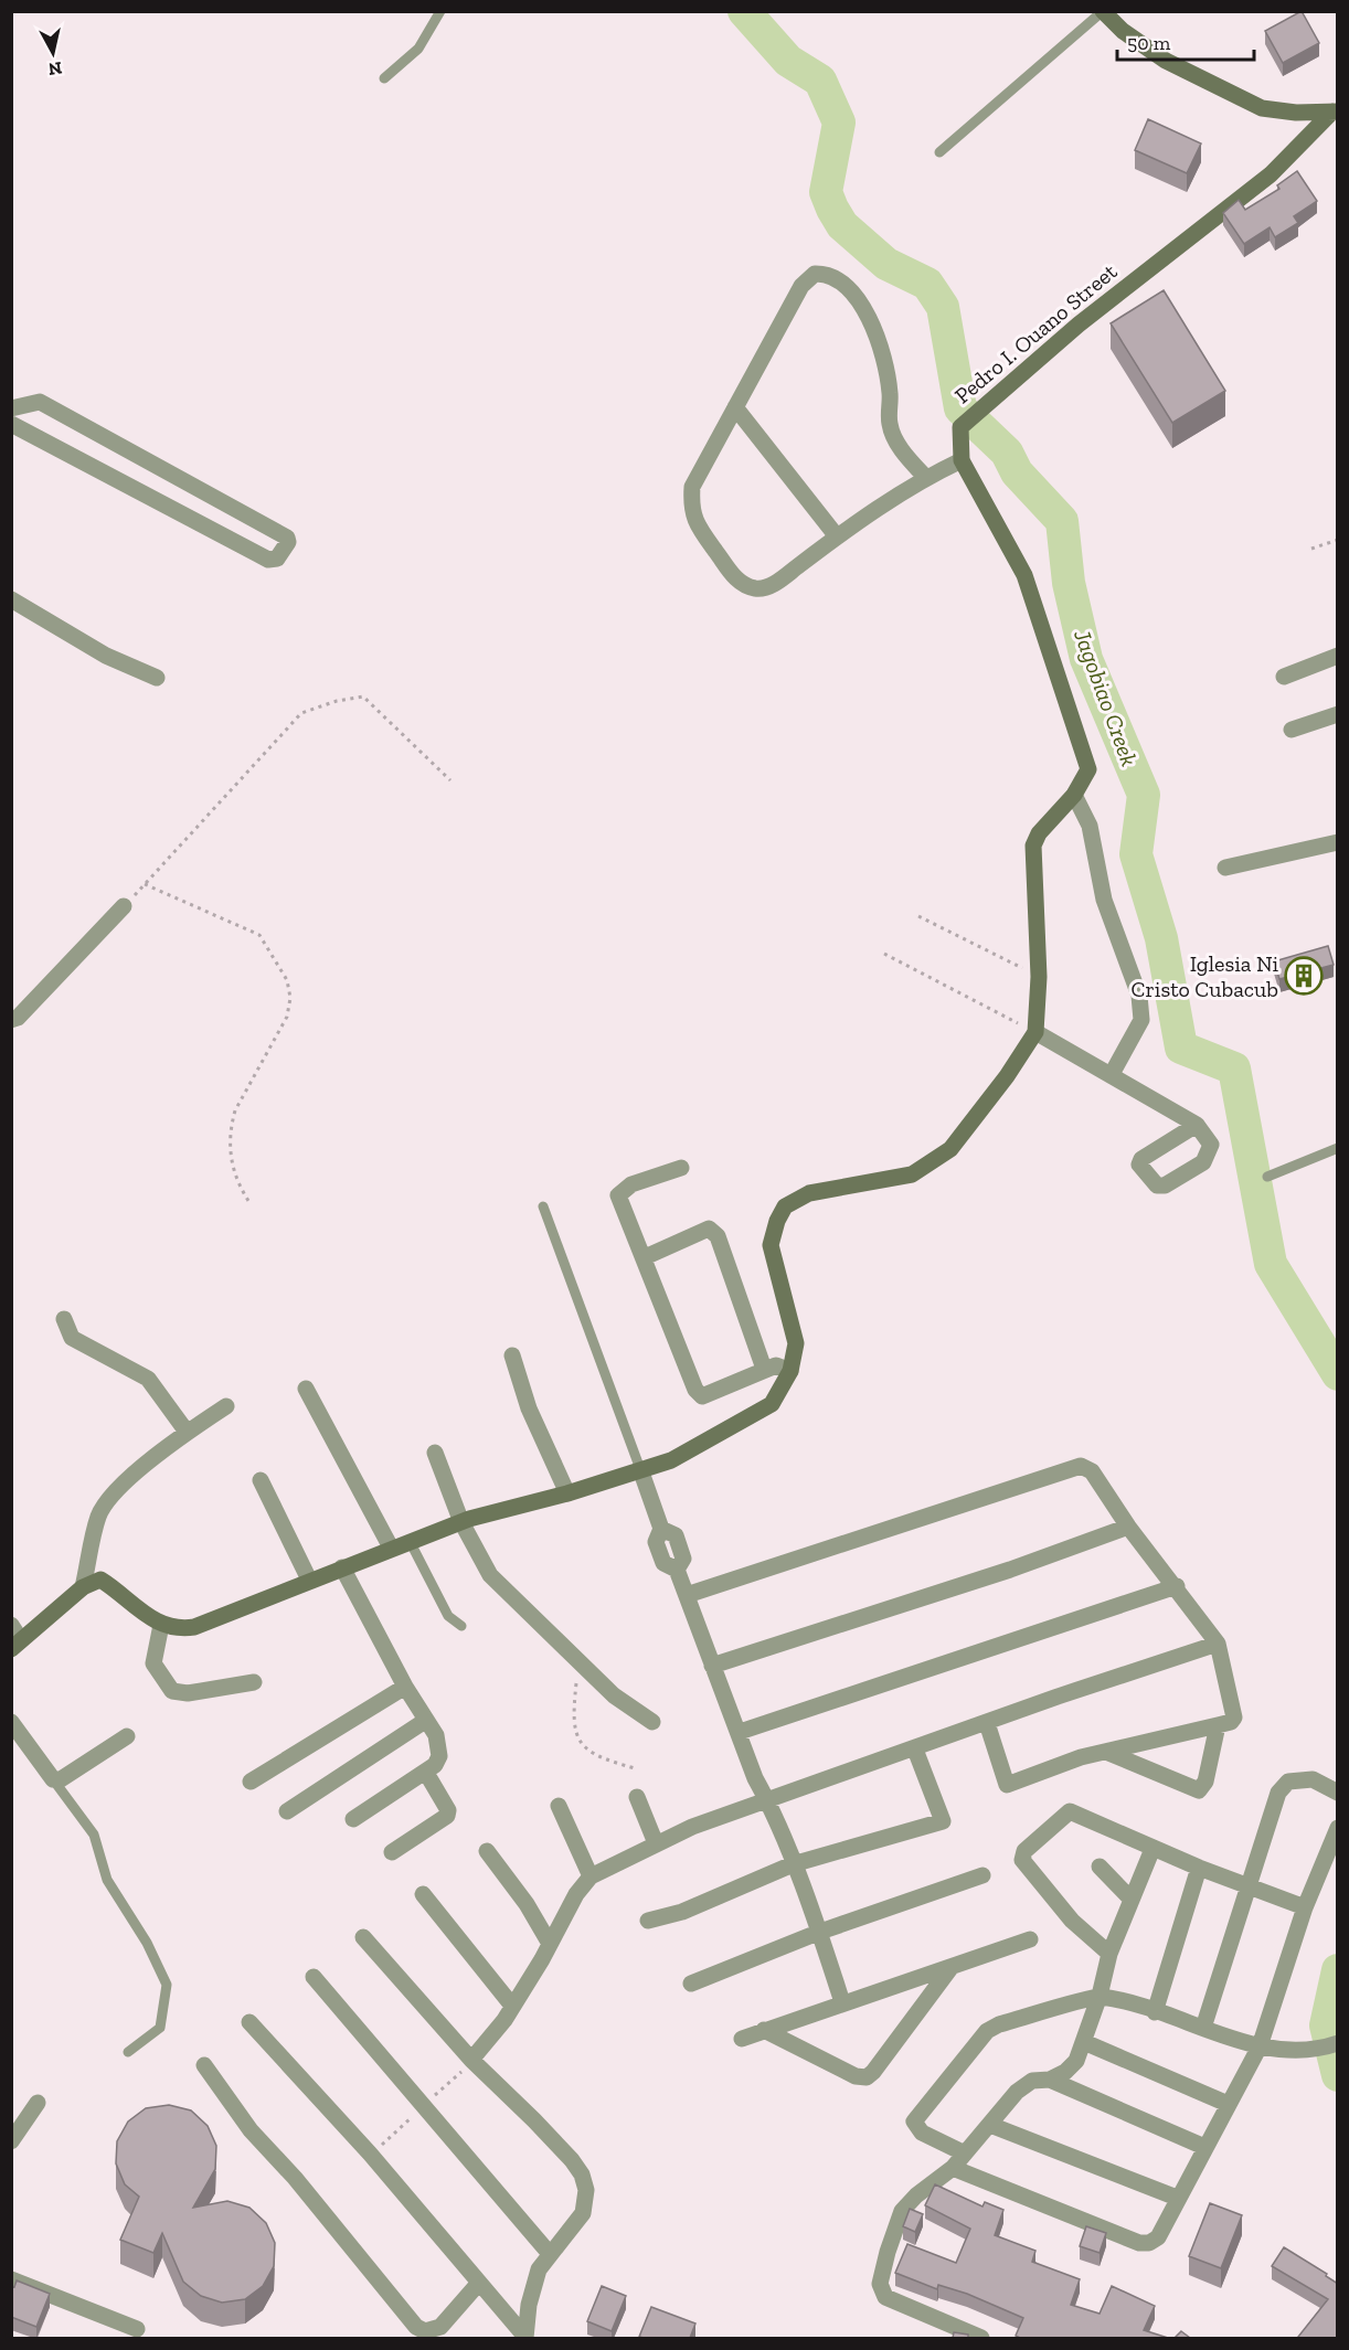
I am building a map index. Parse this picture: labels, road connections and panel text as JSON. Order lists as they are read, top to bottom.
{
  "streets": {
    "street": ["Pedro I. Ouano Street"]
  },
  "water": ["Jagobiao Creek"],
  "places": {
    "building": ["Iglesia Ni Cristo Cubacub"]
  },
  "scale_bar": "50 m",
  "north": "bottom"
}
